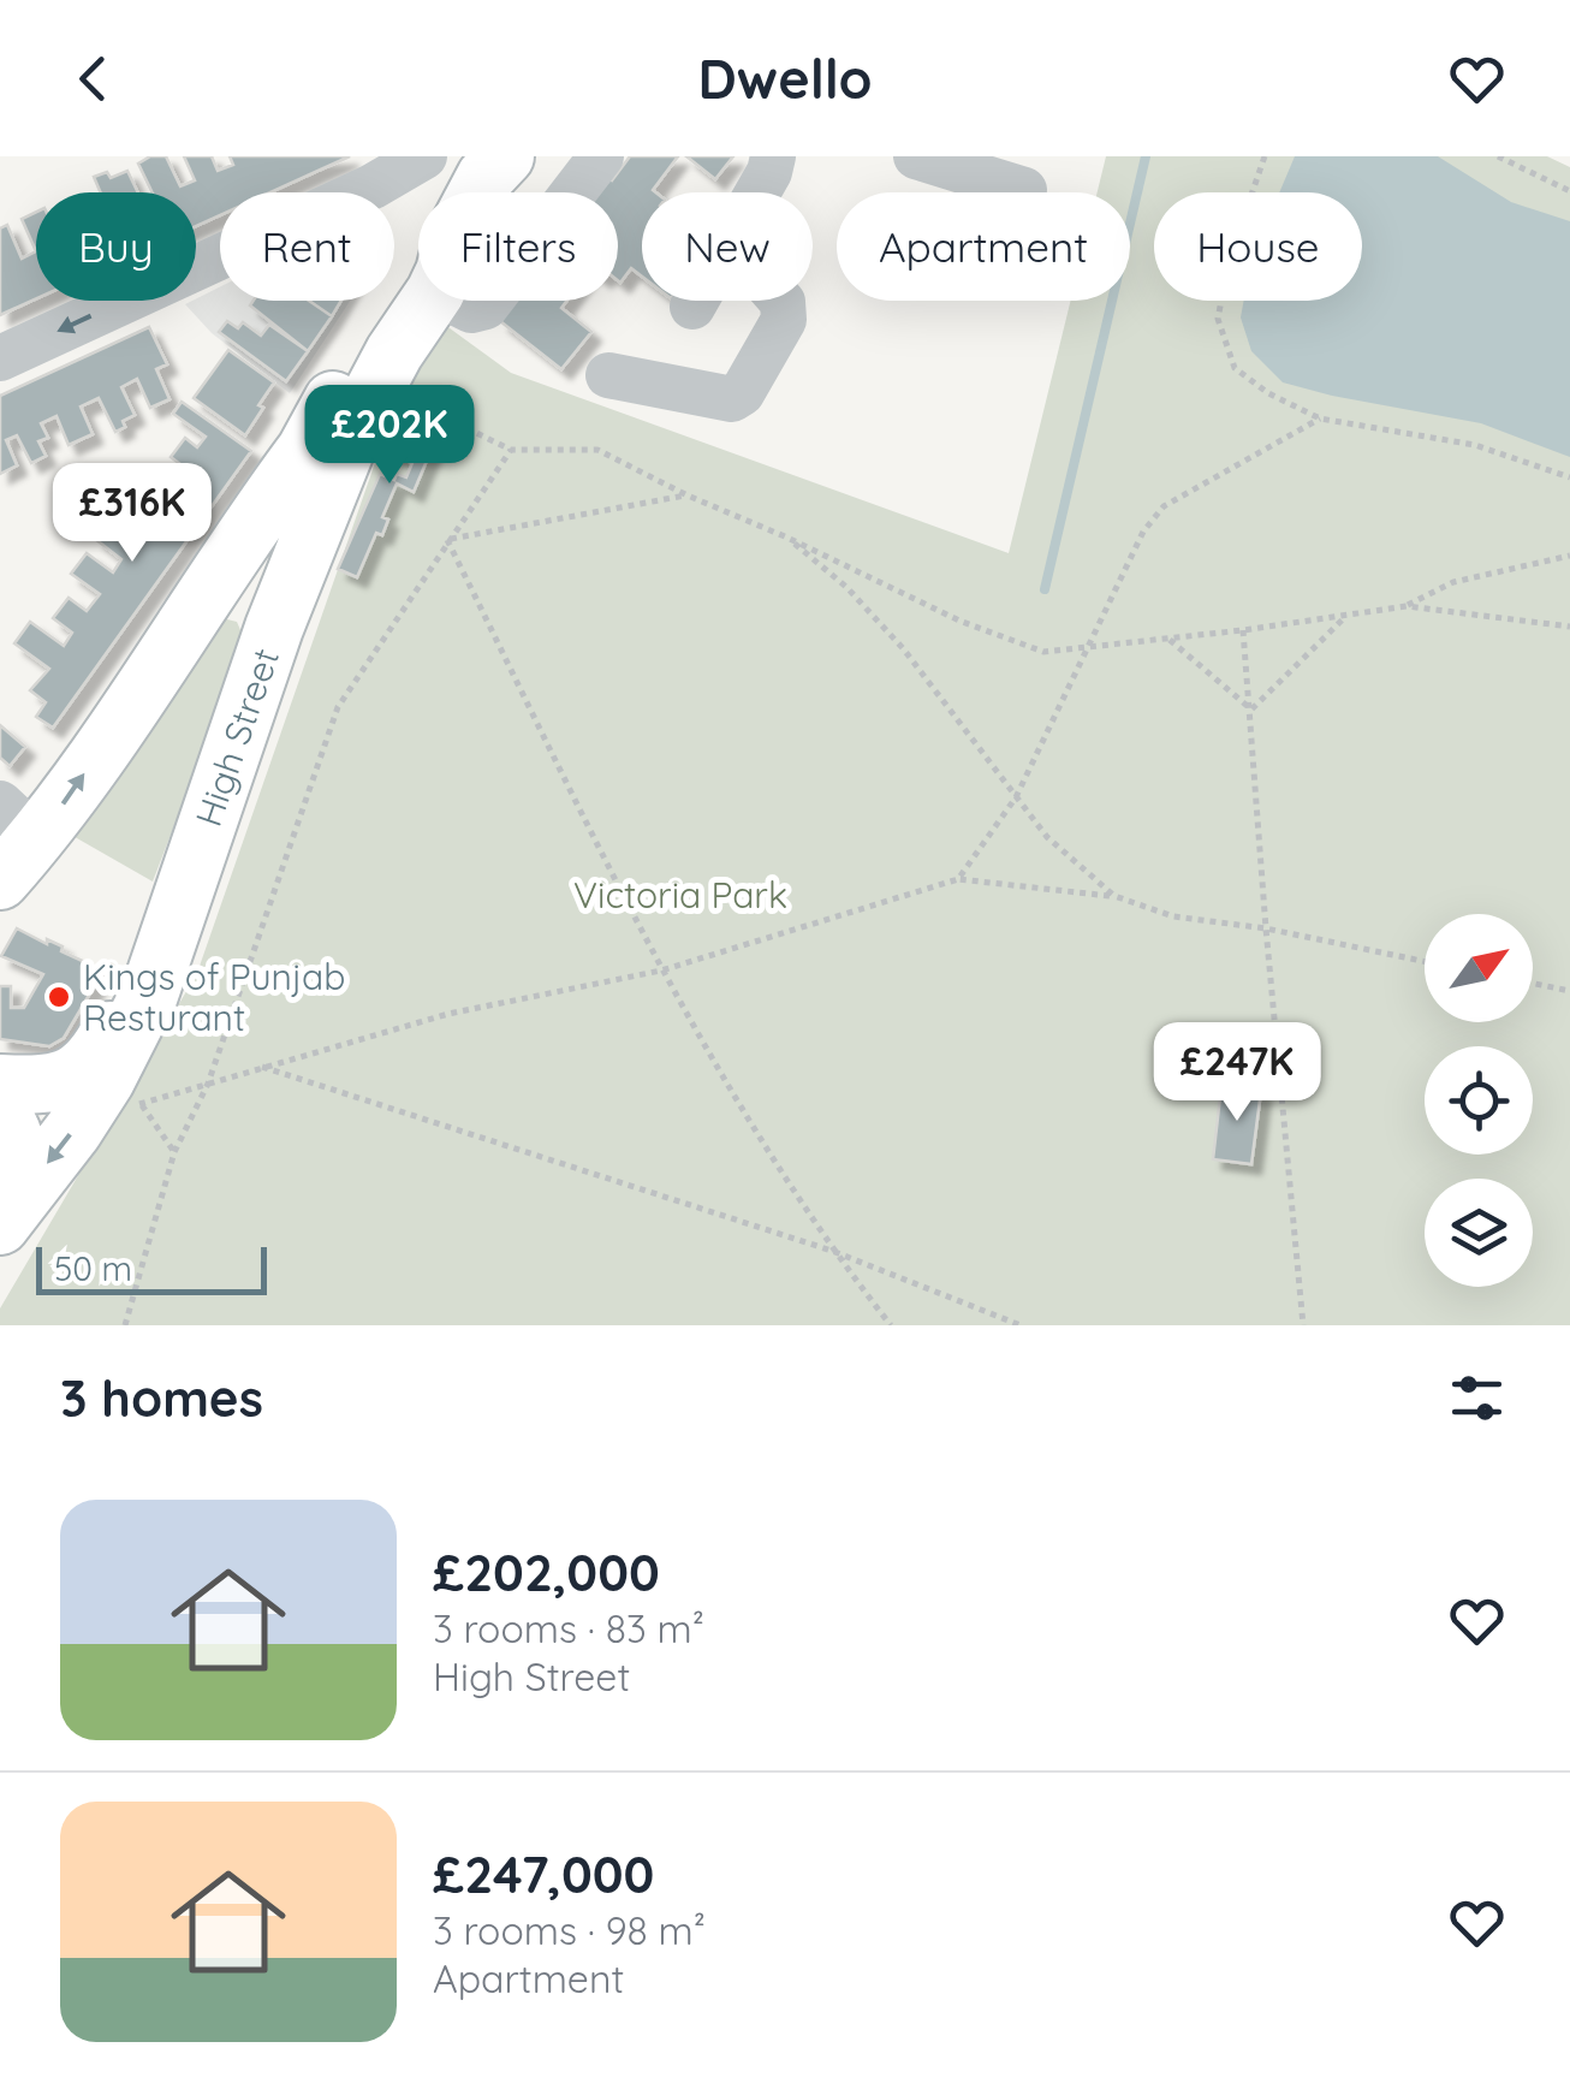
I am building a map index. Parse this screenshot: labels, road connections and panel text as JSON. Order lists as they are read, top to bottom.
{
  "streets": {
    "main road": ["High Street"]
  },
  "parks": ["Victoria Park"],
  "places": ["Kings of Punjab Resturant"],
  "scale_bar": "50 m",
  "north": "top right",
  "page": {
    "header": "Dwello",
    "chip": [
      "Buy",
      "Rent",
      "Filters",
      "New",
      "Apartment",
      "House"
    ],
    "price": ["£202K", "£316K", "£247K"],
    "scale": "50 m",
    "heading": "3 homes",
    "list": [
      {
        "name": "£202,000",
        "note": "3 rooms · 83 m² · High Street"
      },
      {
        "name": "£247,000",
        "note": "3 rooms · 98 m² · Apartment"
      }
    ]
  }
}
